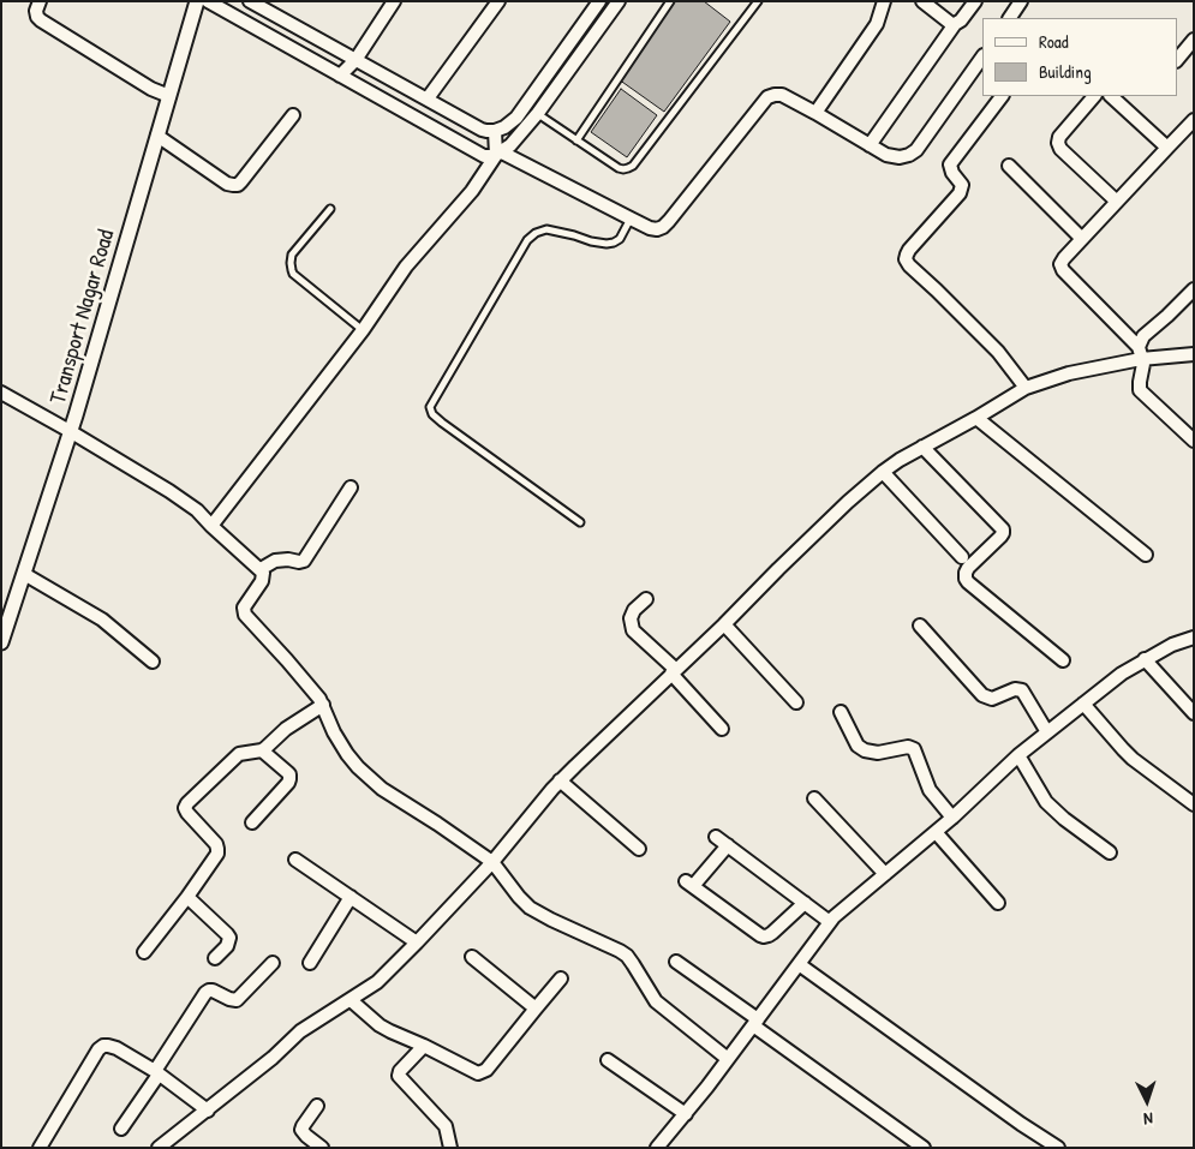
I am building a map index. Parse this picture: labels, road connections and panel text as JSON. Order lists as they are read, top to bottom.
{
  "streets": {
    "street": ["Transport Nagar Road"]
  },
  "legend": ["Road", "Building"],
  "north": "bottom"
}
